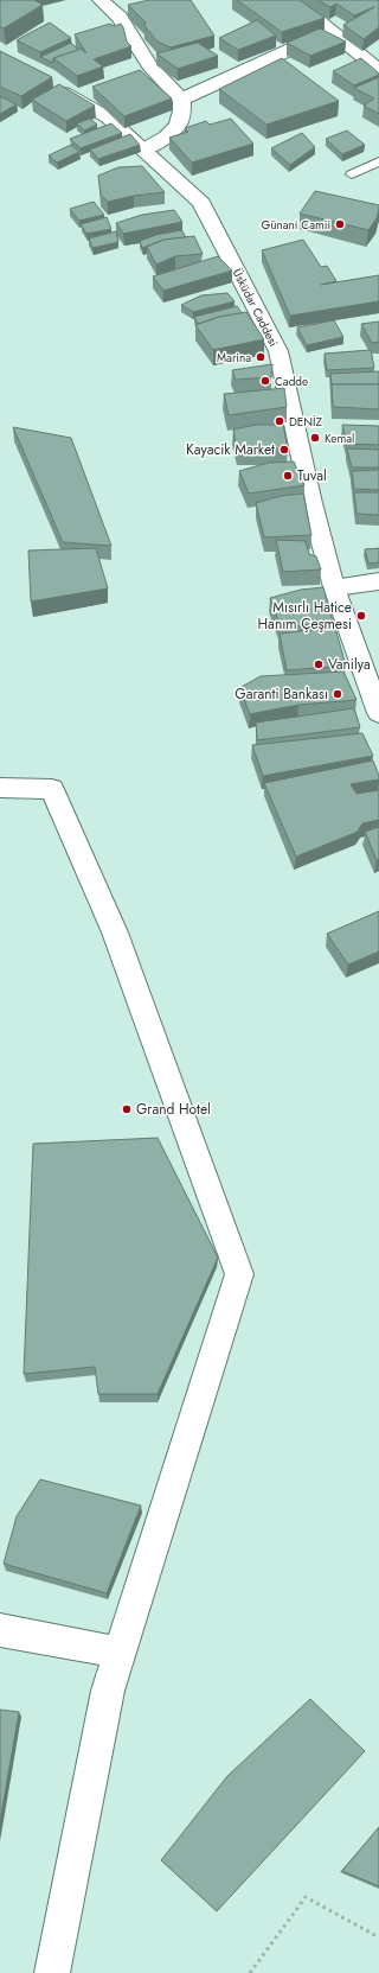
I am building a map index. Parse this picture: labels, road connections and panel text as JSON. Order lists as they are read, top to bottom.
{
  "streets": {
    "street": ["Üsküdar Caddesi"]
  },
  "places": [
    "Günani Camii",
    "Marina",
    "Cadde",
    "DENİZ",
    "Kemal",
    "Kayacik Market",
    "Tuval",
    "Mısırlı Hatice Hanım Çeşmesi",
    "Vanilya",
    "Garanti Bankası",
    "Grand Hotel"
  ]
}
